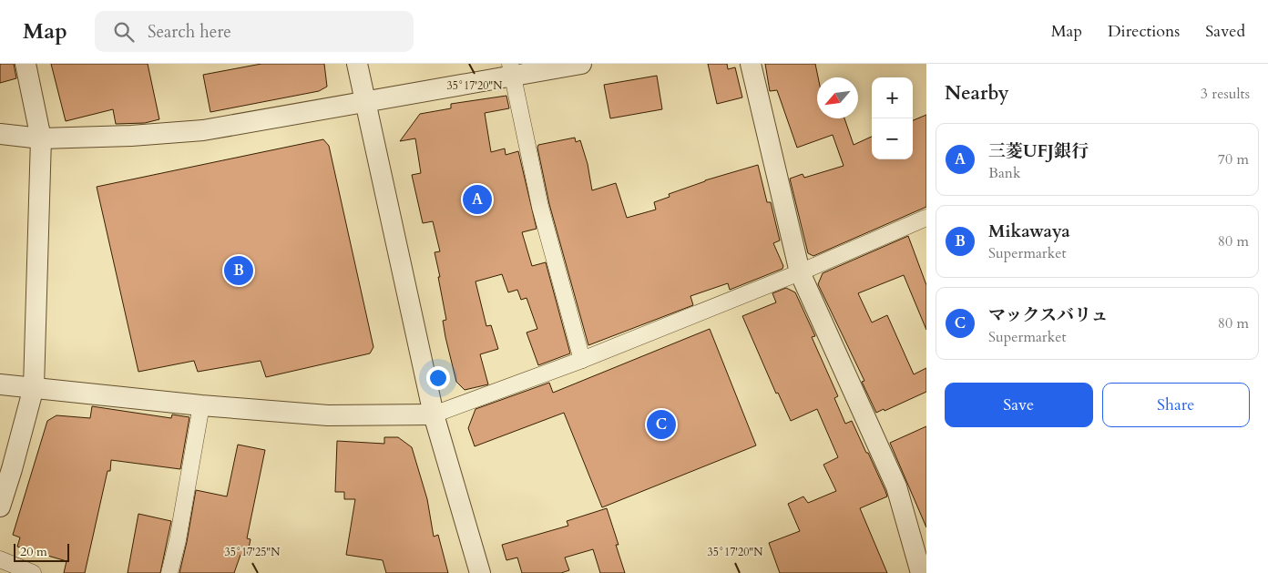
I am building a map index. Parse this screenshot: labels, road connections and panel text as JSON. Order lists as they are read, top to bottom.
{
  "scale_bar": "20 m",
  "north": "bottom left",
  "page": {
    "header": "Map",
    "search": "Search here",
    "nav": ["Map", "Directions", "Saved"],
    "heading": ["Nearby", "3 results"],
    "map_buttons": ["+", "−"],
    "list": [
      {
        "mark": "A",
        "name": "三菱UFJ銀行",
        "note": "Bank",
        "value": "70 m"
      },
      {
        "mark": "B",
        "name": "Mikawaya",
        "note": "Supermarket",
        "value": "80 m"
      },
      {
        "mark": "C",
        "name": "マックスバリュ",
        "note": "Supermarket",
        "value": "80 m"
      }
    ],
    "pins": ["A", "B", "C"],
    "buttons": ["Save", "Share"],
    "scale": "20 m"
  },
  "coordinates": ["35°17'20\"N", "35°17'25\"N"]
}
